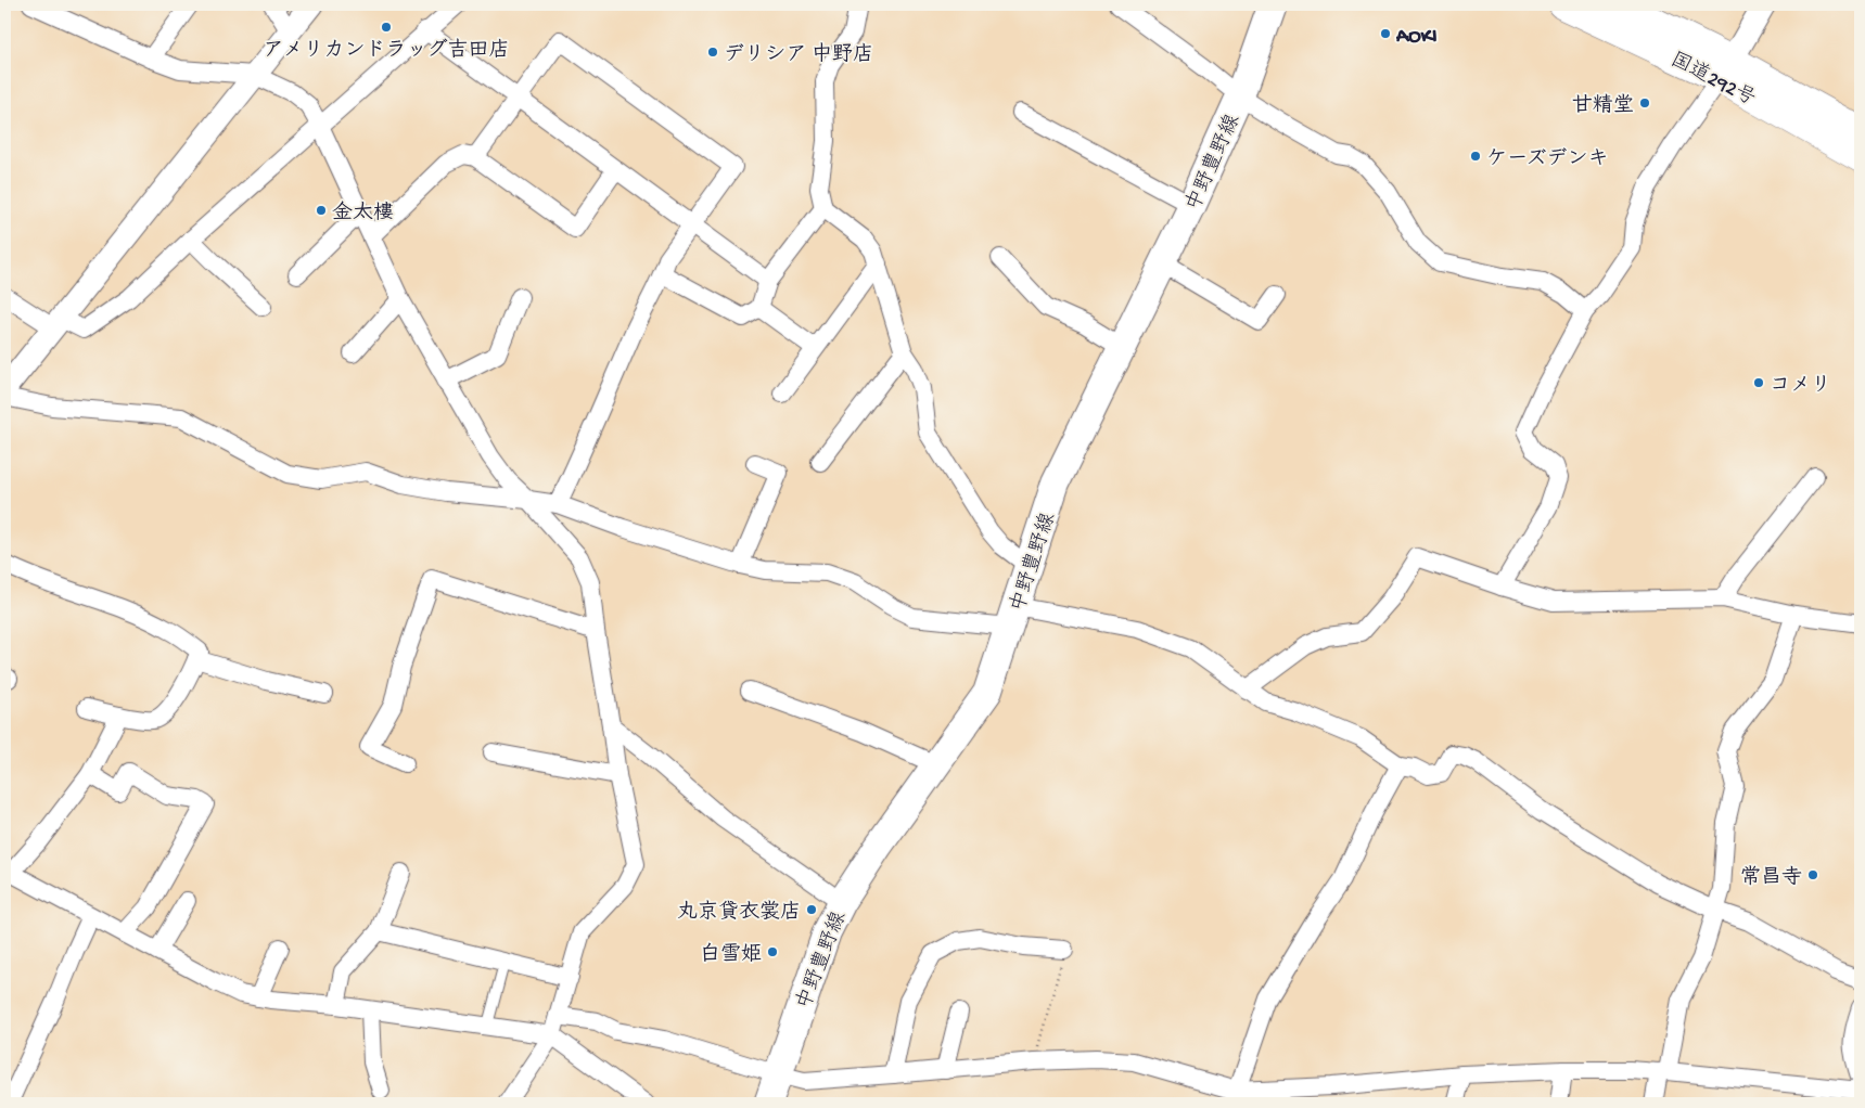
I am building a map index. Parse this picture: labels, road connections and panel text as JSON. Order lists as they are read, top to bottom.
{
  "streets": {
    "highway": ["国道292号"],
    "main road": ["中野豊野線"]
  },
  "places": [
    "アメリカンドラッグ吉田店",
    "AOKI",
    "デリシア 中野店",
    "甘精堂",
    "ケーズデンキ",
    "金太樓",
    "コメリ",
    "常昌寺",
    "丸京貸衣裳店",
    "白雪姫"
  ]
}
